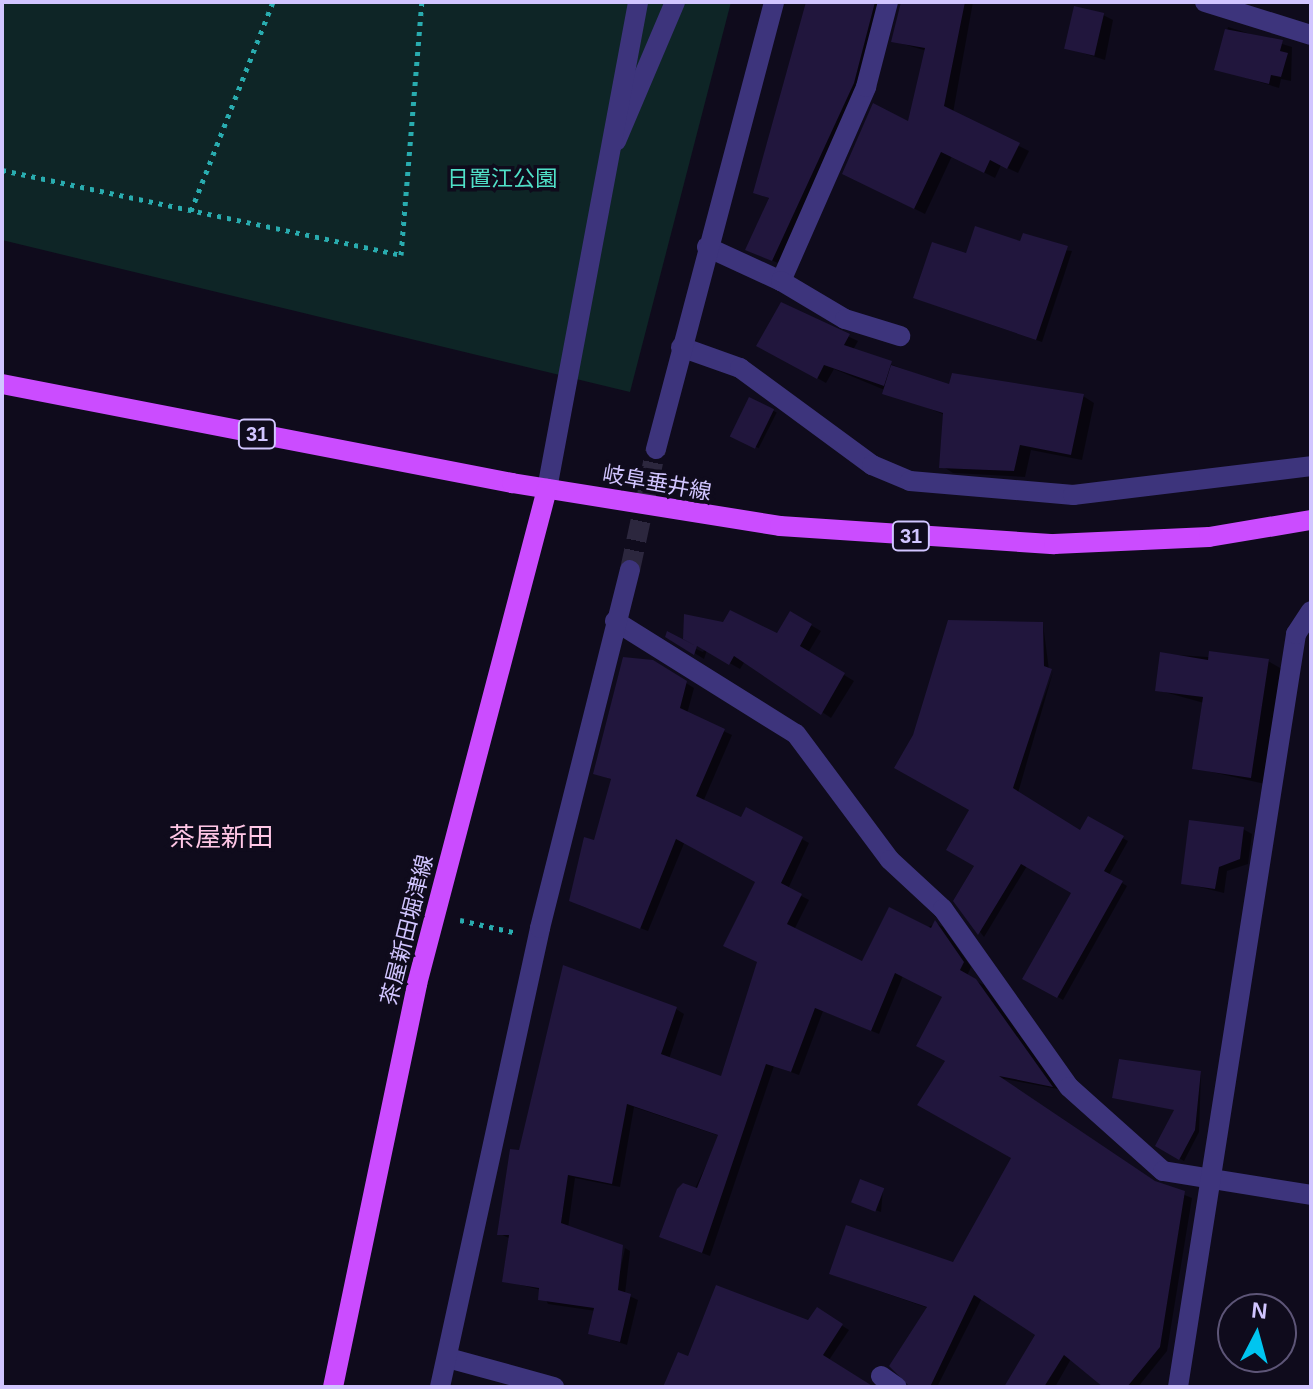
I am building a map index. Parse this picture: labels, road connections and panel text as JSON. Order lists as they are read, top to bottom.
{
  "streets": {
    "main road": ["31", "岐阜垂井線", "茶屋新田堀津線"]
  },
  "crossings": [
    ["岐阜垂井線", "茶屋新田堀津線"]
  ],
  "districts": ["茶屋新田"],
  "parks": ["日置江公園"],
  "north": "top"
}
